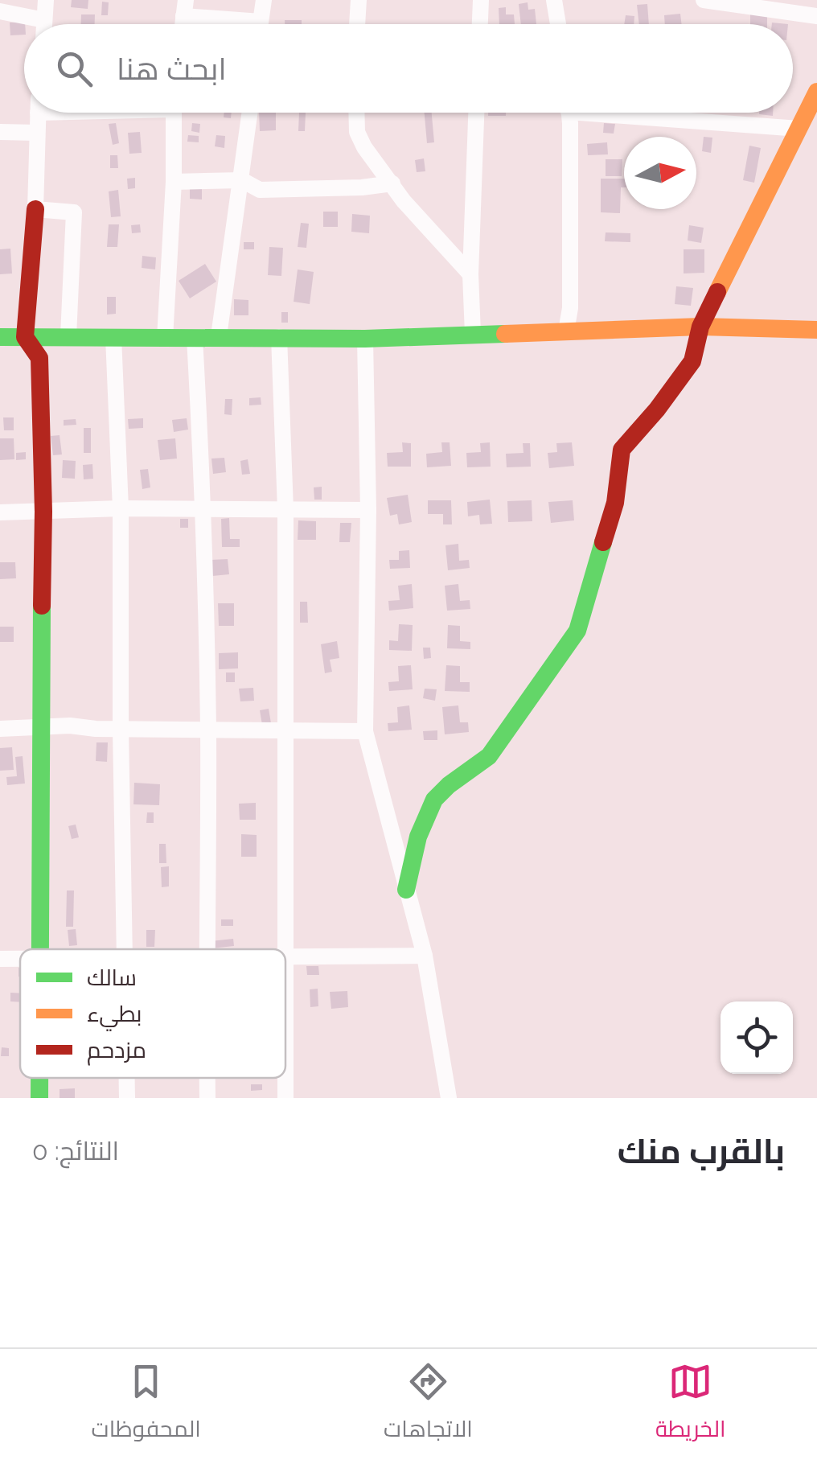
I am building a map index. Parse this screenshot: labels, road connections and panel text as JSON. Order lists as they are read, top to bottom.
{
  "legend": ["سالك", "بطيء", "مزدحم"],
  "north": "right",
  "page": {
    "search": "ابحث هنا",
    "heading": ["بالقرب منك", "النتائج: 0"],
    "nav": ["الخريطة", "الاتجاهات", "المحفوظات"]
  }
}
